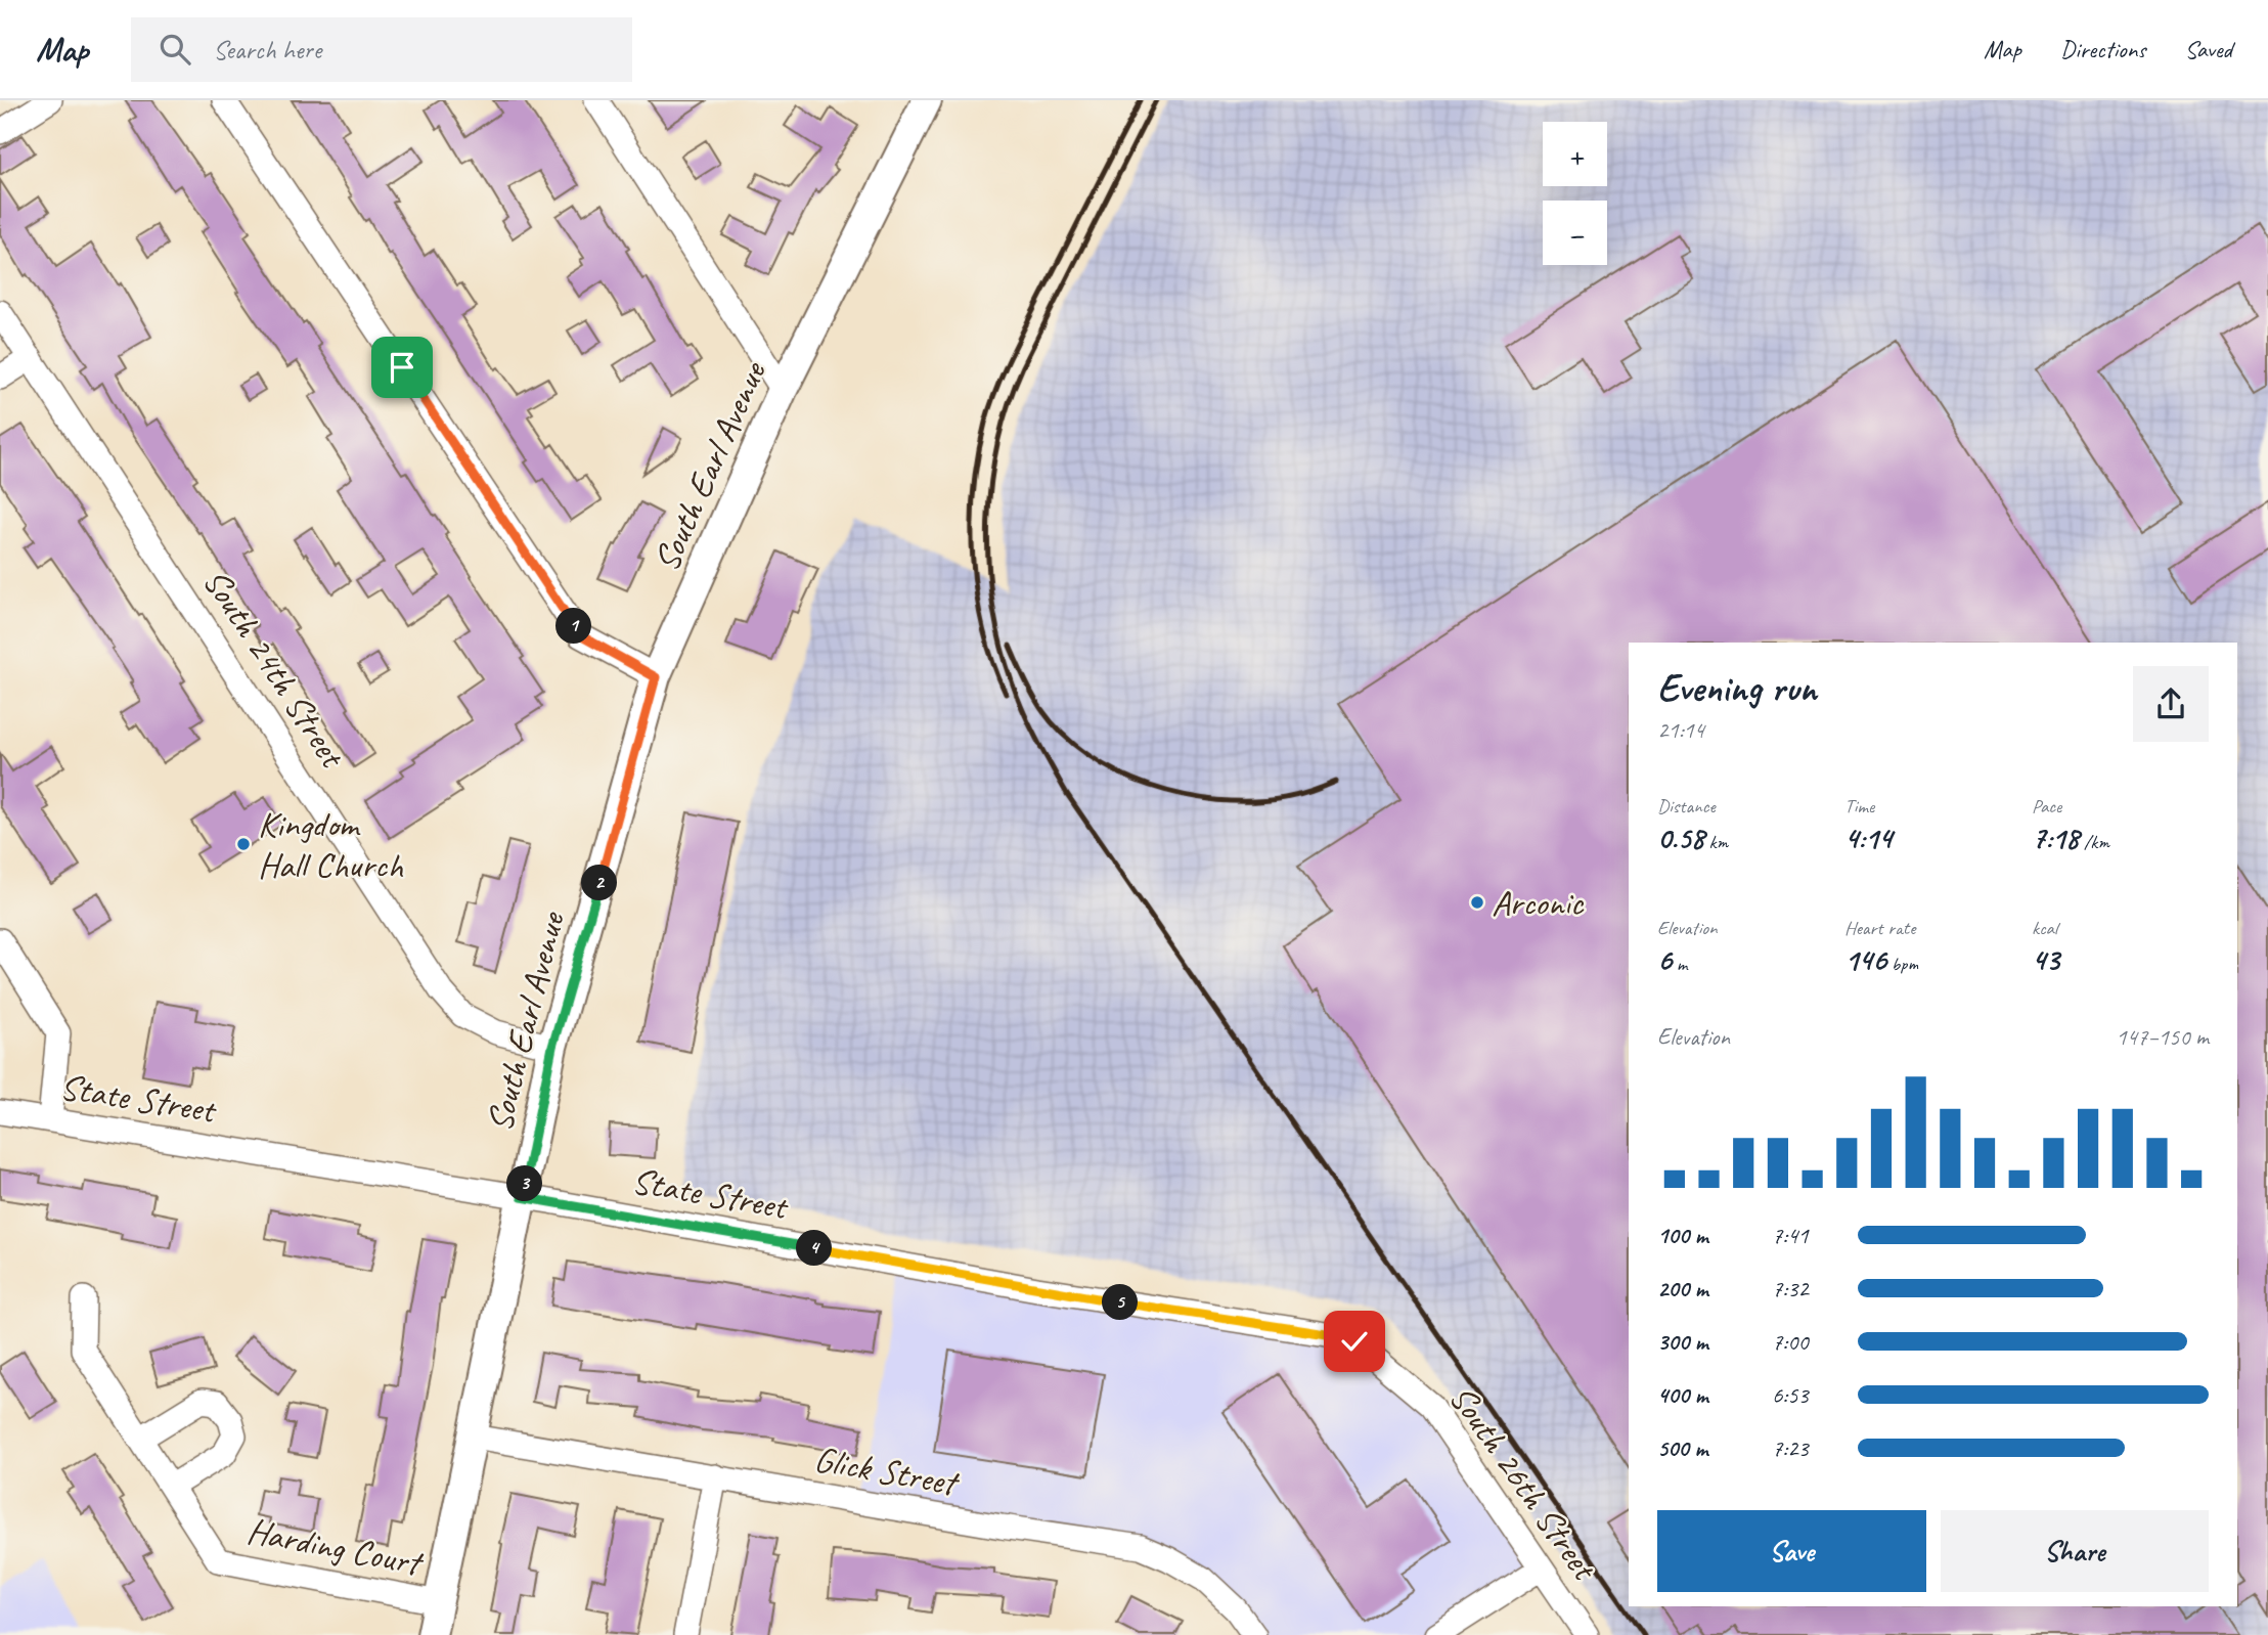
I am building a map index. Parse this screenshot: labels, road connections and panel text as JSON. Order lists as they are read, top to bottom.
{
  "streets": {
    "street": [
      "South Earl Avenue",
      "South 24th Street",
      "State Street",
      "Glick Street",
      "South 26th Street",
      "Harding Court"
    ]
  },
  "crossings": [
    ["South Earl Avenue", "South 24th Street"],
    ["South Earl Avenue", "State Street"],
    ["South Earl Avenue", "Glick Street"],
    ["South Earl Avenue", "Harding Court"],
    ["State Street", "South 26th Street"]
  ],
  "places": ["Kingdom Hall Church", "Arconic"],
  "page": {
    "header": "Map",
    "search": "Search here",
    "nav": ["Map", "Directions", "Saved"],
    "map_buttons": ["+", "−"],
    "pins": [
      "1",
      "2",
      "3",
      "4",
      "5"
    ],
    "heading": ["Evening run", "21:14"],
    "stats": [
      ["Distance", "0.58 km"],
      ["Time", "4:14"],
      ["Pace", "7:18 /km"],
      ["Elevation", "6 m"],
      ["Heart rate", "146 bpm"],
      ["kcal", "43"]
    ],
    "chart": ["Elevation", "147–150 m"],
    "list": [
      {
        "name": "100 m",
        "note": "7:41"
      },
      {
        "name": "200 m",
        "note": "7:32"
      },
      {
        "name": "300 m",
        "note": "7:00"
      },
      {
        "name": "400 m",
        "note": "6:53"
      },
      {
        "name": "500 m",
        "note": "7:23"
      }
    ],
    "buttons": ["Save", "Share"]
  }
}
